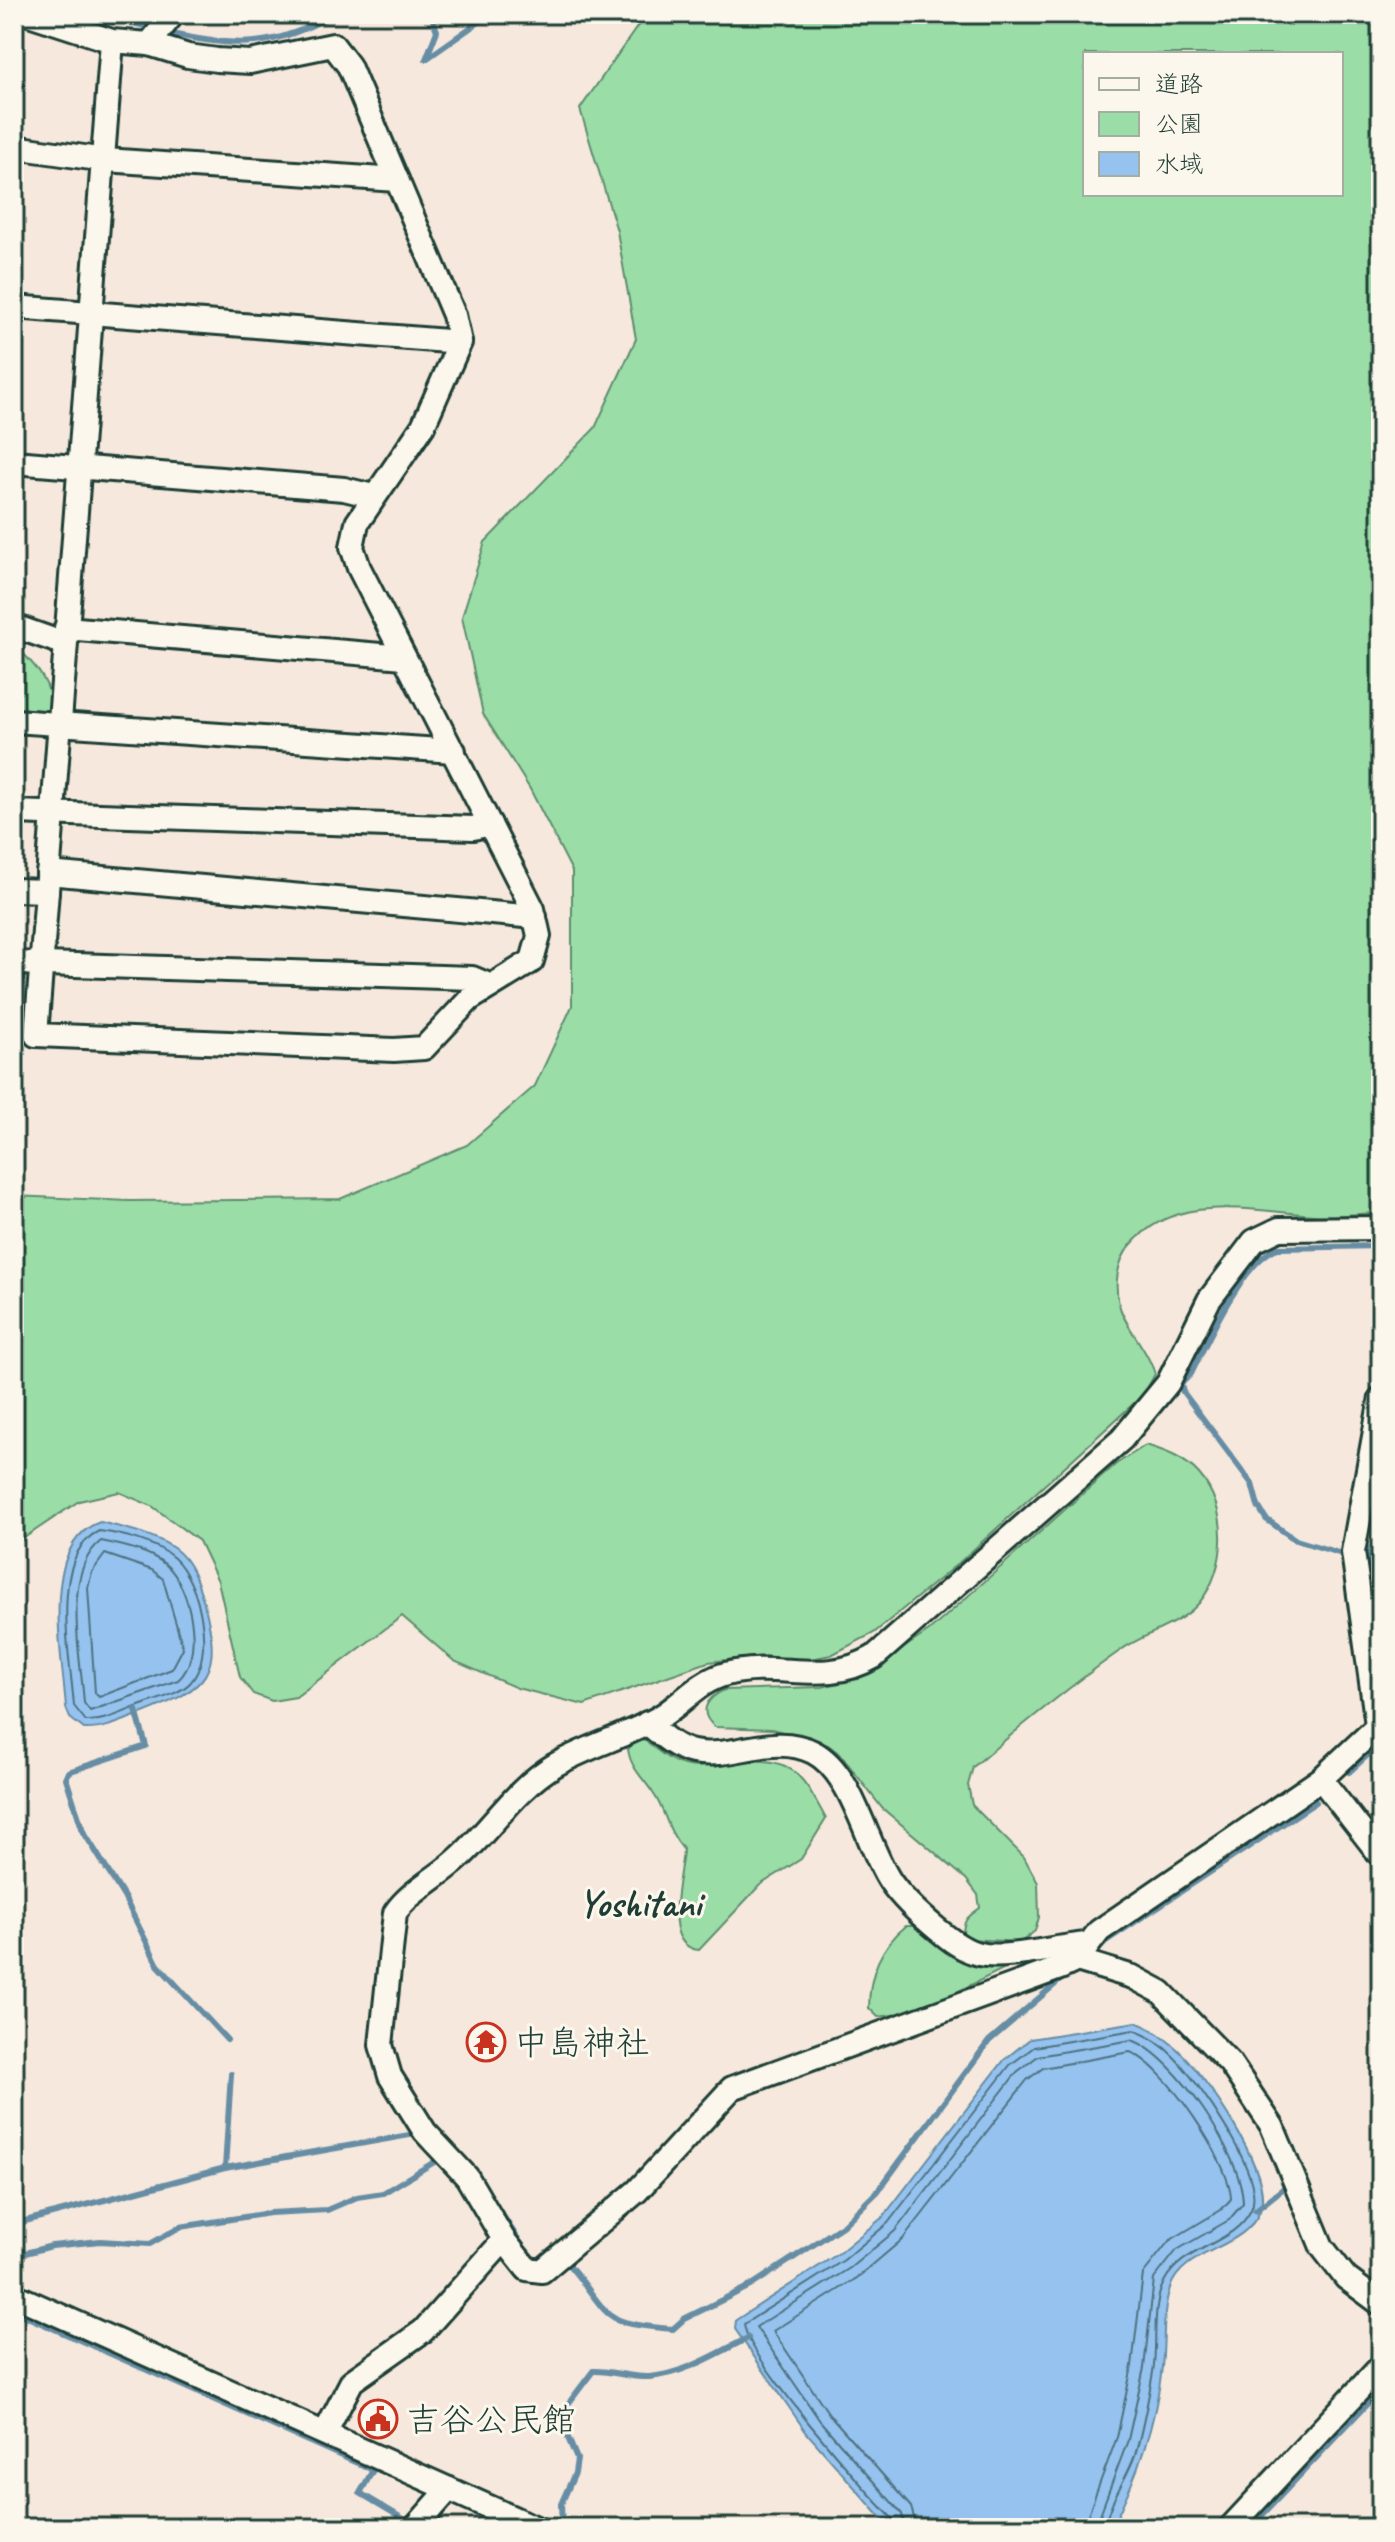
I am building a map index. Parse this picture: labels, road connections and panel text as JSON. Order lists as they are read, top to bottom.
{
  "districts": ["Yoshitani"],
  "places": {
    "temple": ["中島神社"],
    "public building": ["吉谷公民館"]
  },
  "legend": ["道路", "公園", "水域"]
}
